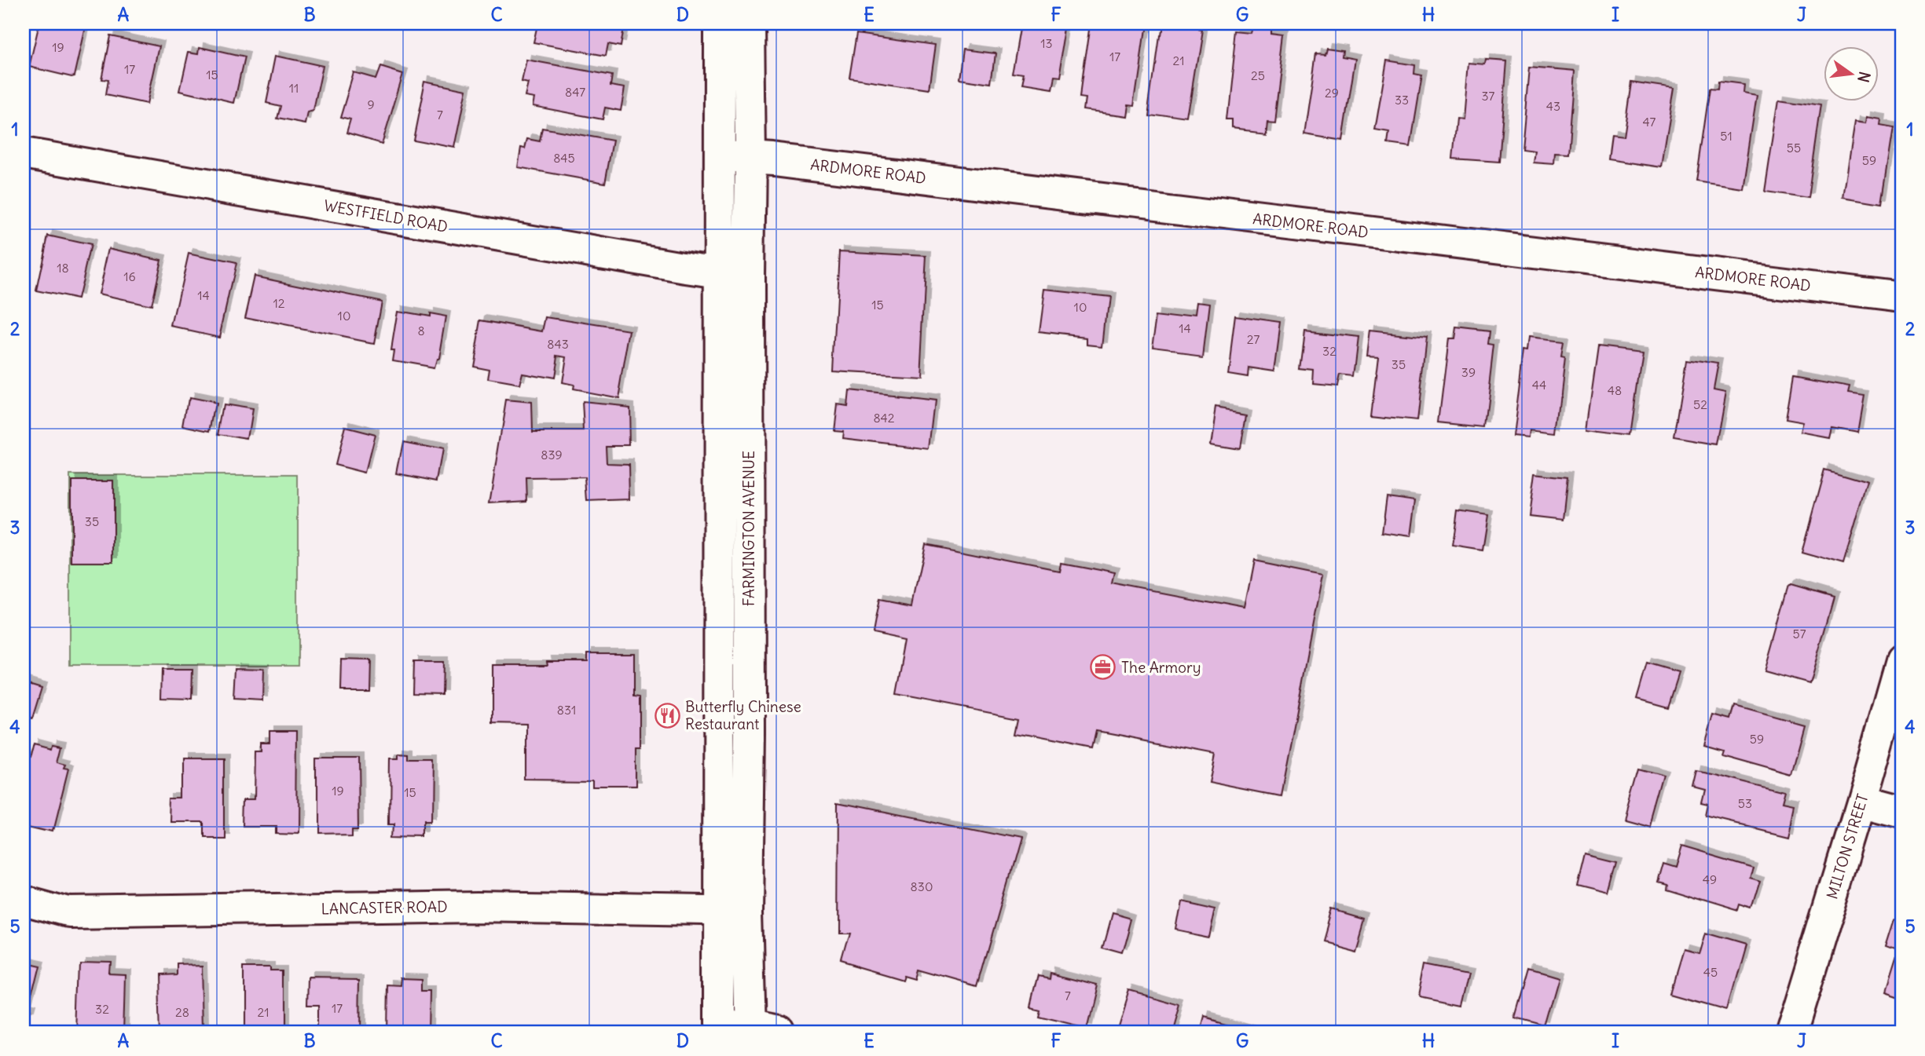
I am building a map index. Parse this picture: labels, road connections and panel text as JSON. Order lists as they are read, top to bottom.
{
  "streets": {
    "street": [
      "ARDMORE ROAD",
      "WESTFIELD ROAD",
      "FARMINGTON AVENUE",
      "MILTON STREET",
      "LANCASTER ROAD"
    ]
  },
  "crossings": [
    ["ARDMORE ROAD", "FARMINGTON AVENUE"],
    ["WESTFIELD ROAD", "FARMINGTON AVENUE"],
    ["FARMINGTON AVENUE", "LANCASTER ROAD"]
  ],
  "places": {
    "office": ["The Armory"],
    "restaurant": ["Butterfly Chinese Restaurant"]
  },
  "house_numbers": [
    "13",
    "19",
    "17",
    "21",
    "17",
    "15",
    "25",
    "11",
    "847",
    "29",
    "37",
    "33",
    "9",
    "43",
    "7",
    "47",
    "51",
    "55",
    "845",
    "59",
    "18",
    "16",
    "14",
    "12",
    "15",
    "10",
    "10",
    "14",
    "8",
    "27",
    "843",
    "32",
    "35",
    "39",
    "44",
    "48",
    "52",
    "842",
    "839",
    "35",
    "57",
    "831",
    "59",
    "19",
    "15",
    "53",
    "49",
    "830",
    "45",
    "7",
    "17",
    "32",
    "28",
    "21"
  ],
  "north": "right",
  "grid": {
    "columns": [
      "A",
      "B",
      "C",
      "D",
      "E",
      "F",
      "G",
      "H",
      "I",
      "J"
    ],
    "rows": [
      "1",
      "2",
      "3",
      "4",
      "5"
    ]
  }
}
